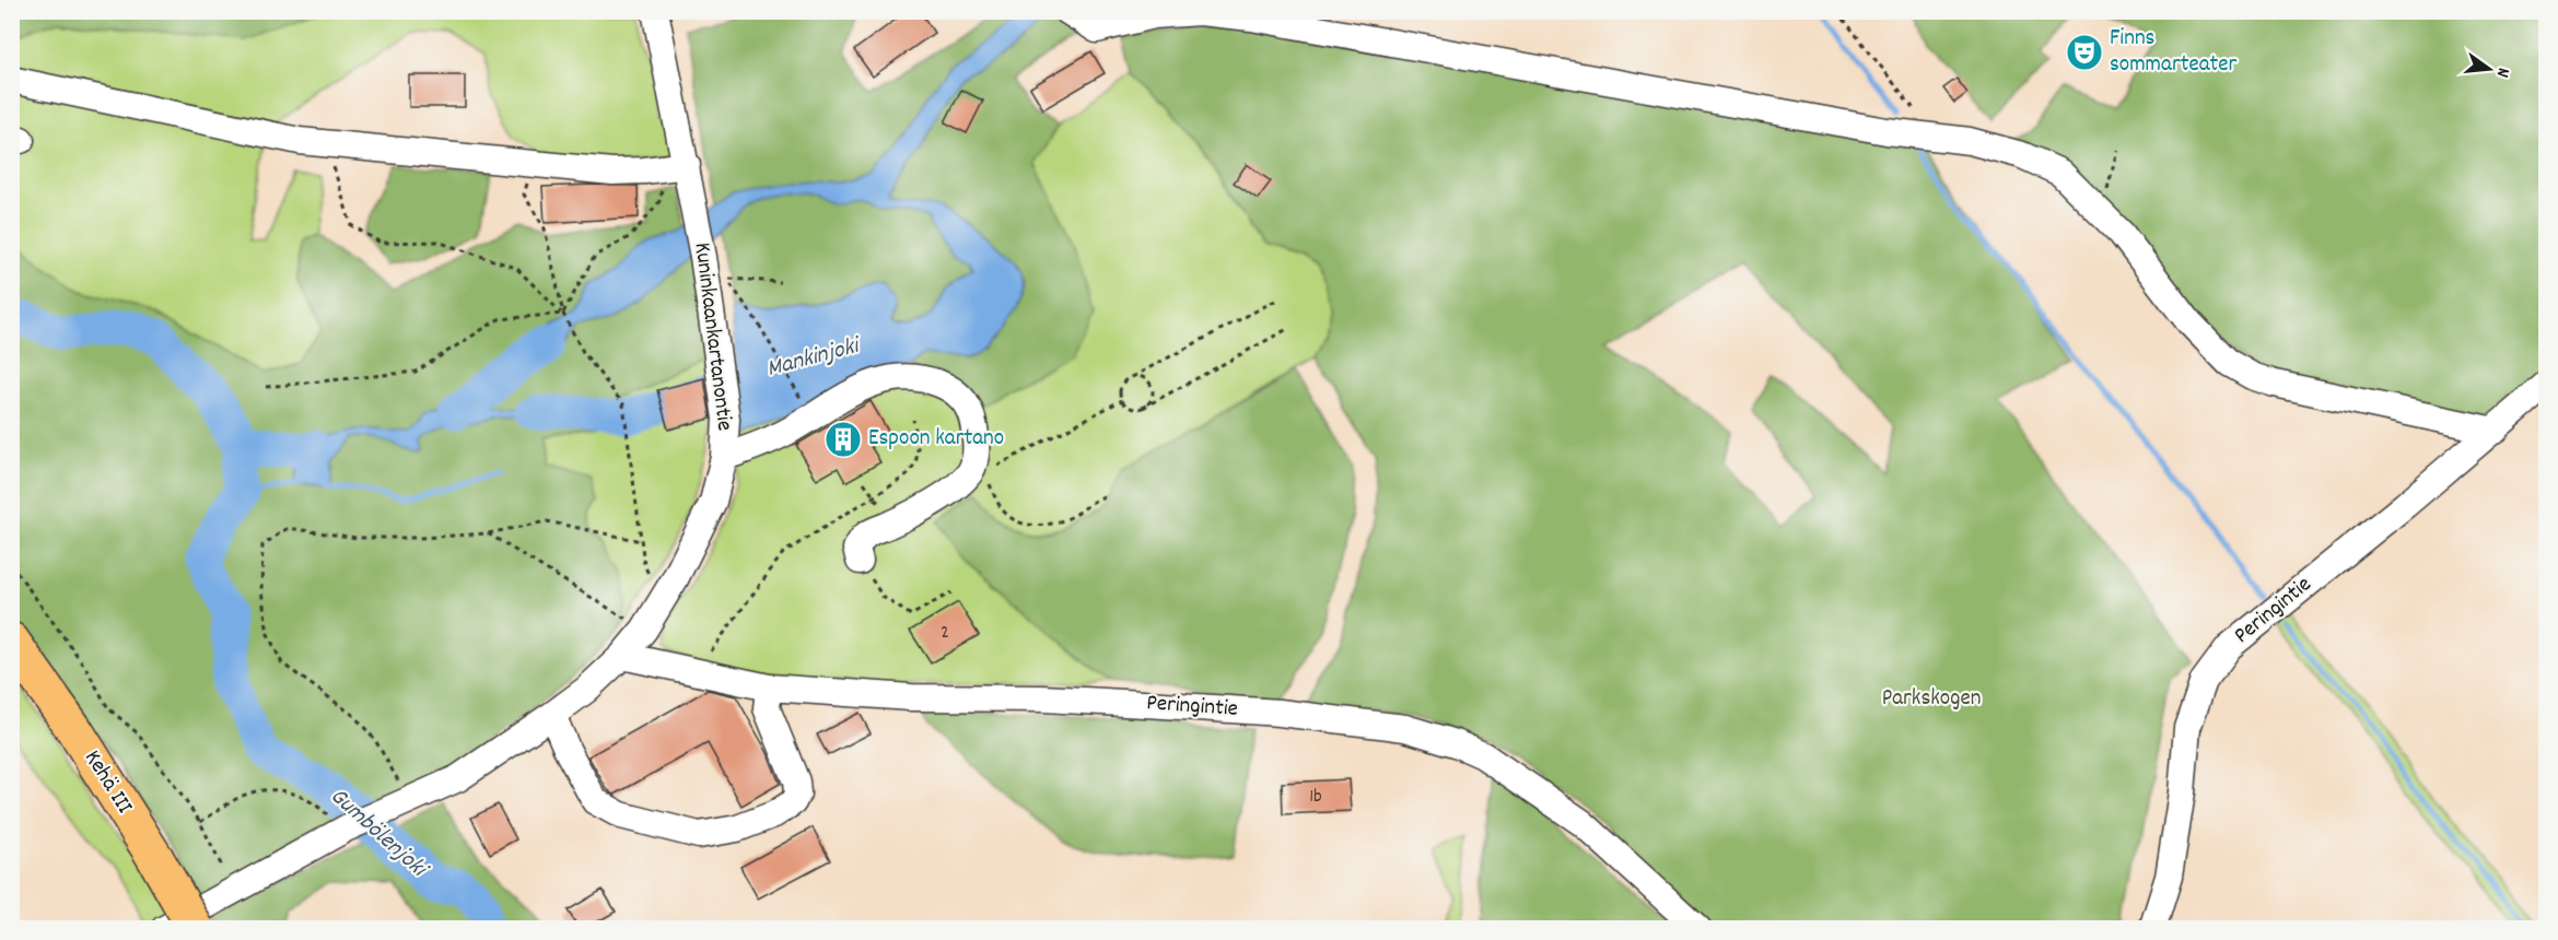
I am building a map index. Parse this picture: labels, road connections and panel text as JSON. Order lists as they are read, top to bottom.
{
  "streets": {
    "highway": ["Kehä III"],
    "street": ["Kuninkaankartanontie", "Peringintie"]
  },
  "crossings": [
    ["Kuninkaankartanontie", "Peringintie"]
  ],
  "water": ["Mankinjoki", "Gumbölenjoki"],
  "parks": ["Parkskogen"],
  "places": {
    "theatre": ["Finns sommarteater"],
    "building": ["Espoon kartano"]
  },
  "house_numbers": ["2", "1b"],
  "north": "right"
}
